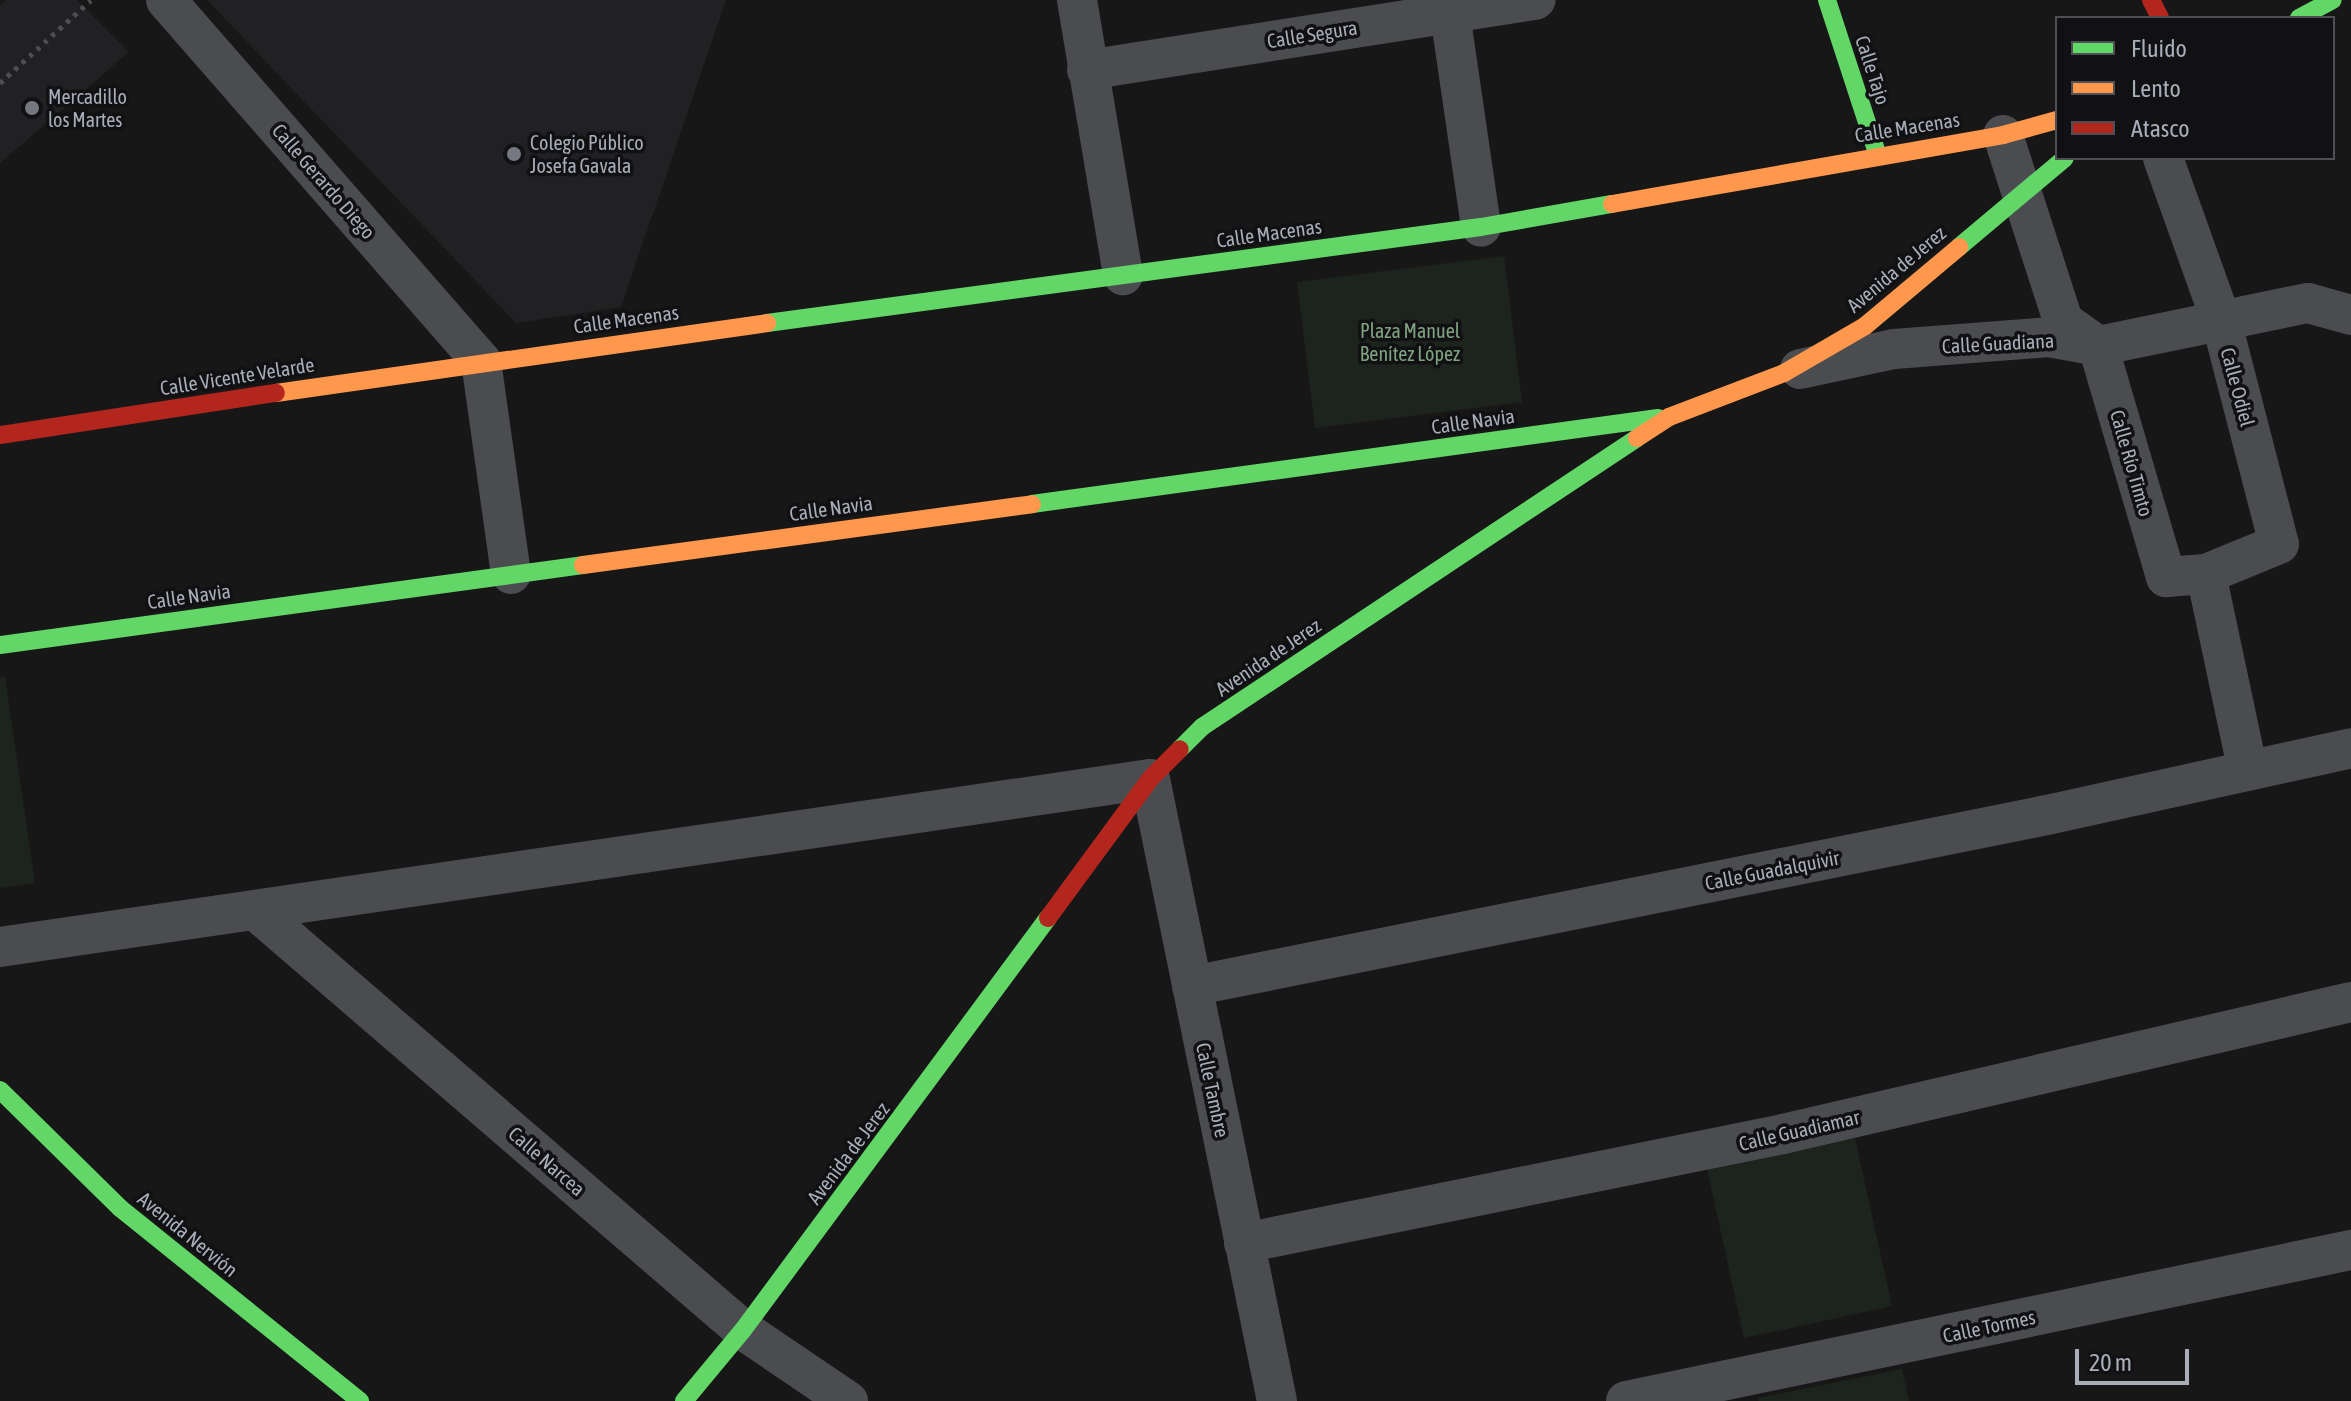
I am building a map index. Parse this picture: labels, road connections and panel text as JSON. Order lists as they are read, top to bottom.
{
  "streets": {
    "street": [
      "Calle Segura",
      "Calle Tajo",
      "Calle Macenas",
      "Calle Gerardo Diego",
      "Avenida de Jerez",
      "Calle Guadiana",
      "Calle Vicente Velarde",
      "Calle Odiel",
      "Calle Navia",
      "Calle Río Timto",
      "Calle Guadalquivir",
      "Calle Tambre",
      "Calle Guadiamar",
      "Calle Narcea",
      "Avenida Nervión",
      "Calle Tormes"
    ]
  },
  "crossings": [
    ["Calle Tajo", "Calle Macenas"],
    ["Calle Macenas", "Calle Gerardo Diego"],
    ["Calle Macenas", "Calle Vicente Velarde"],
    ["Calle Gerardo Diego", "Calle Vicente Velarde"],
    ["Avenida de Jerez", "Calle Guadiana"],
    ["Avenida de Jerez", "Calle Navia"],
    ["Avenida de Jerez", "Calle Tambre"],
    ["Avenida de Jerez", "Calle Narcea"],
    ["Calle Guadiana", "Calle Odiel"],
    ["Calle Guadiana", "Calle Río Timto"],
    ["Calle Odiel", "Calle Río Timto"],
    ["Calle Guadalquivir", "Calle Tambre"],
    ["Calle Tambre", "Calle Guadiamar"]
  ],
  "parks": ["Plaza Manuel Benítez López"],
  "places": ["Mercadillo los Martes", "Colegio Público Josefa Gavala"],
  "legend": ["Fluido", "Lento", "Atasco"],
  "scale_bar": "20 m"
}
